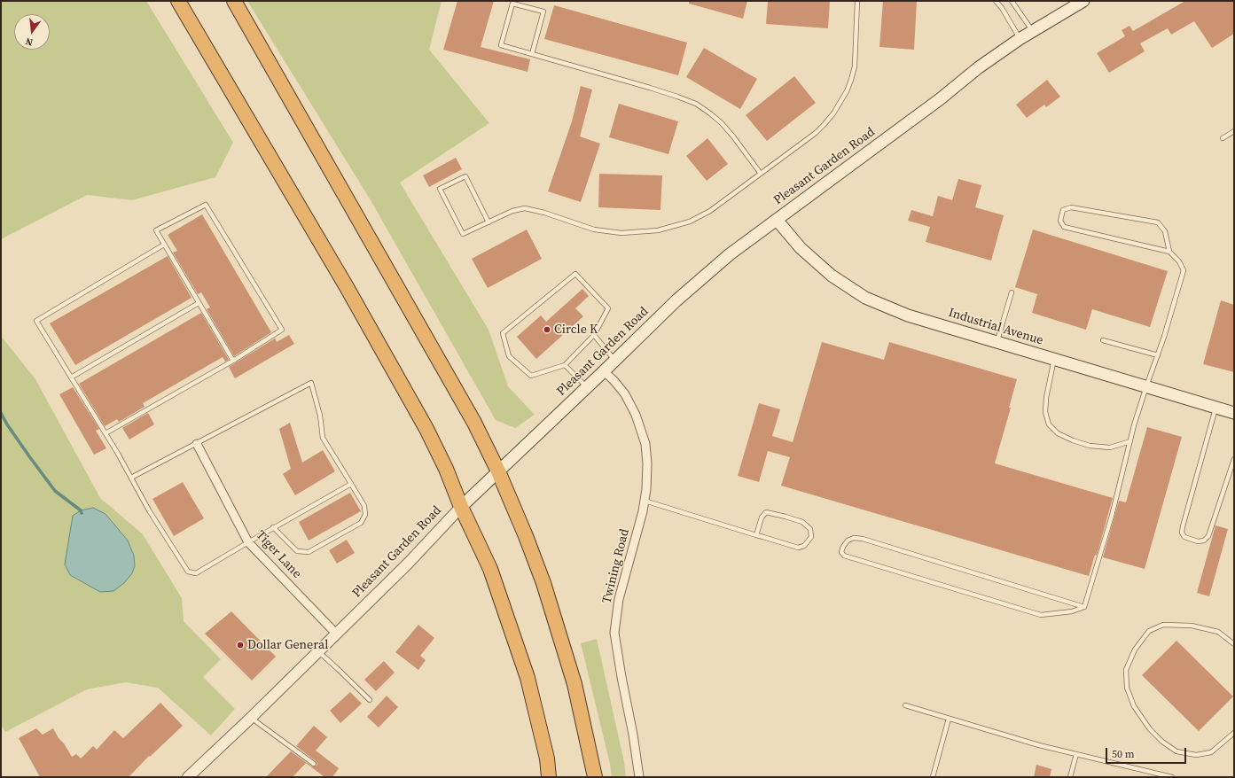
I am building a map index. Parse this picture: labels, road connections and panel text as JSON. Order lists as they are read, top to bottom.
{
  "streets": {
    "main road": ["Pleasant Garden Road", "Industrial Avenue"],
    "street": ["Tiger Lane", "Twining Road"]
  },
  "crossings": [
    ["Pleasant Garden Road", "Industrial Avenue"],
    ["Pleasant Garden Road", "Tiger Lane"],
    ["Pleasant Garden Road", "Twining Road"]
  ],
  "places": ["Circle K", "Dollar General"],
  "scale_bar": "50 m",
  "north": "bottom"
}
